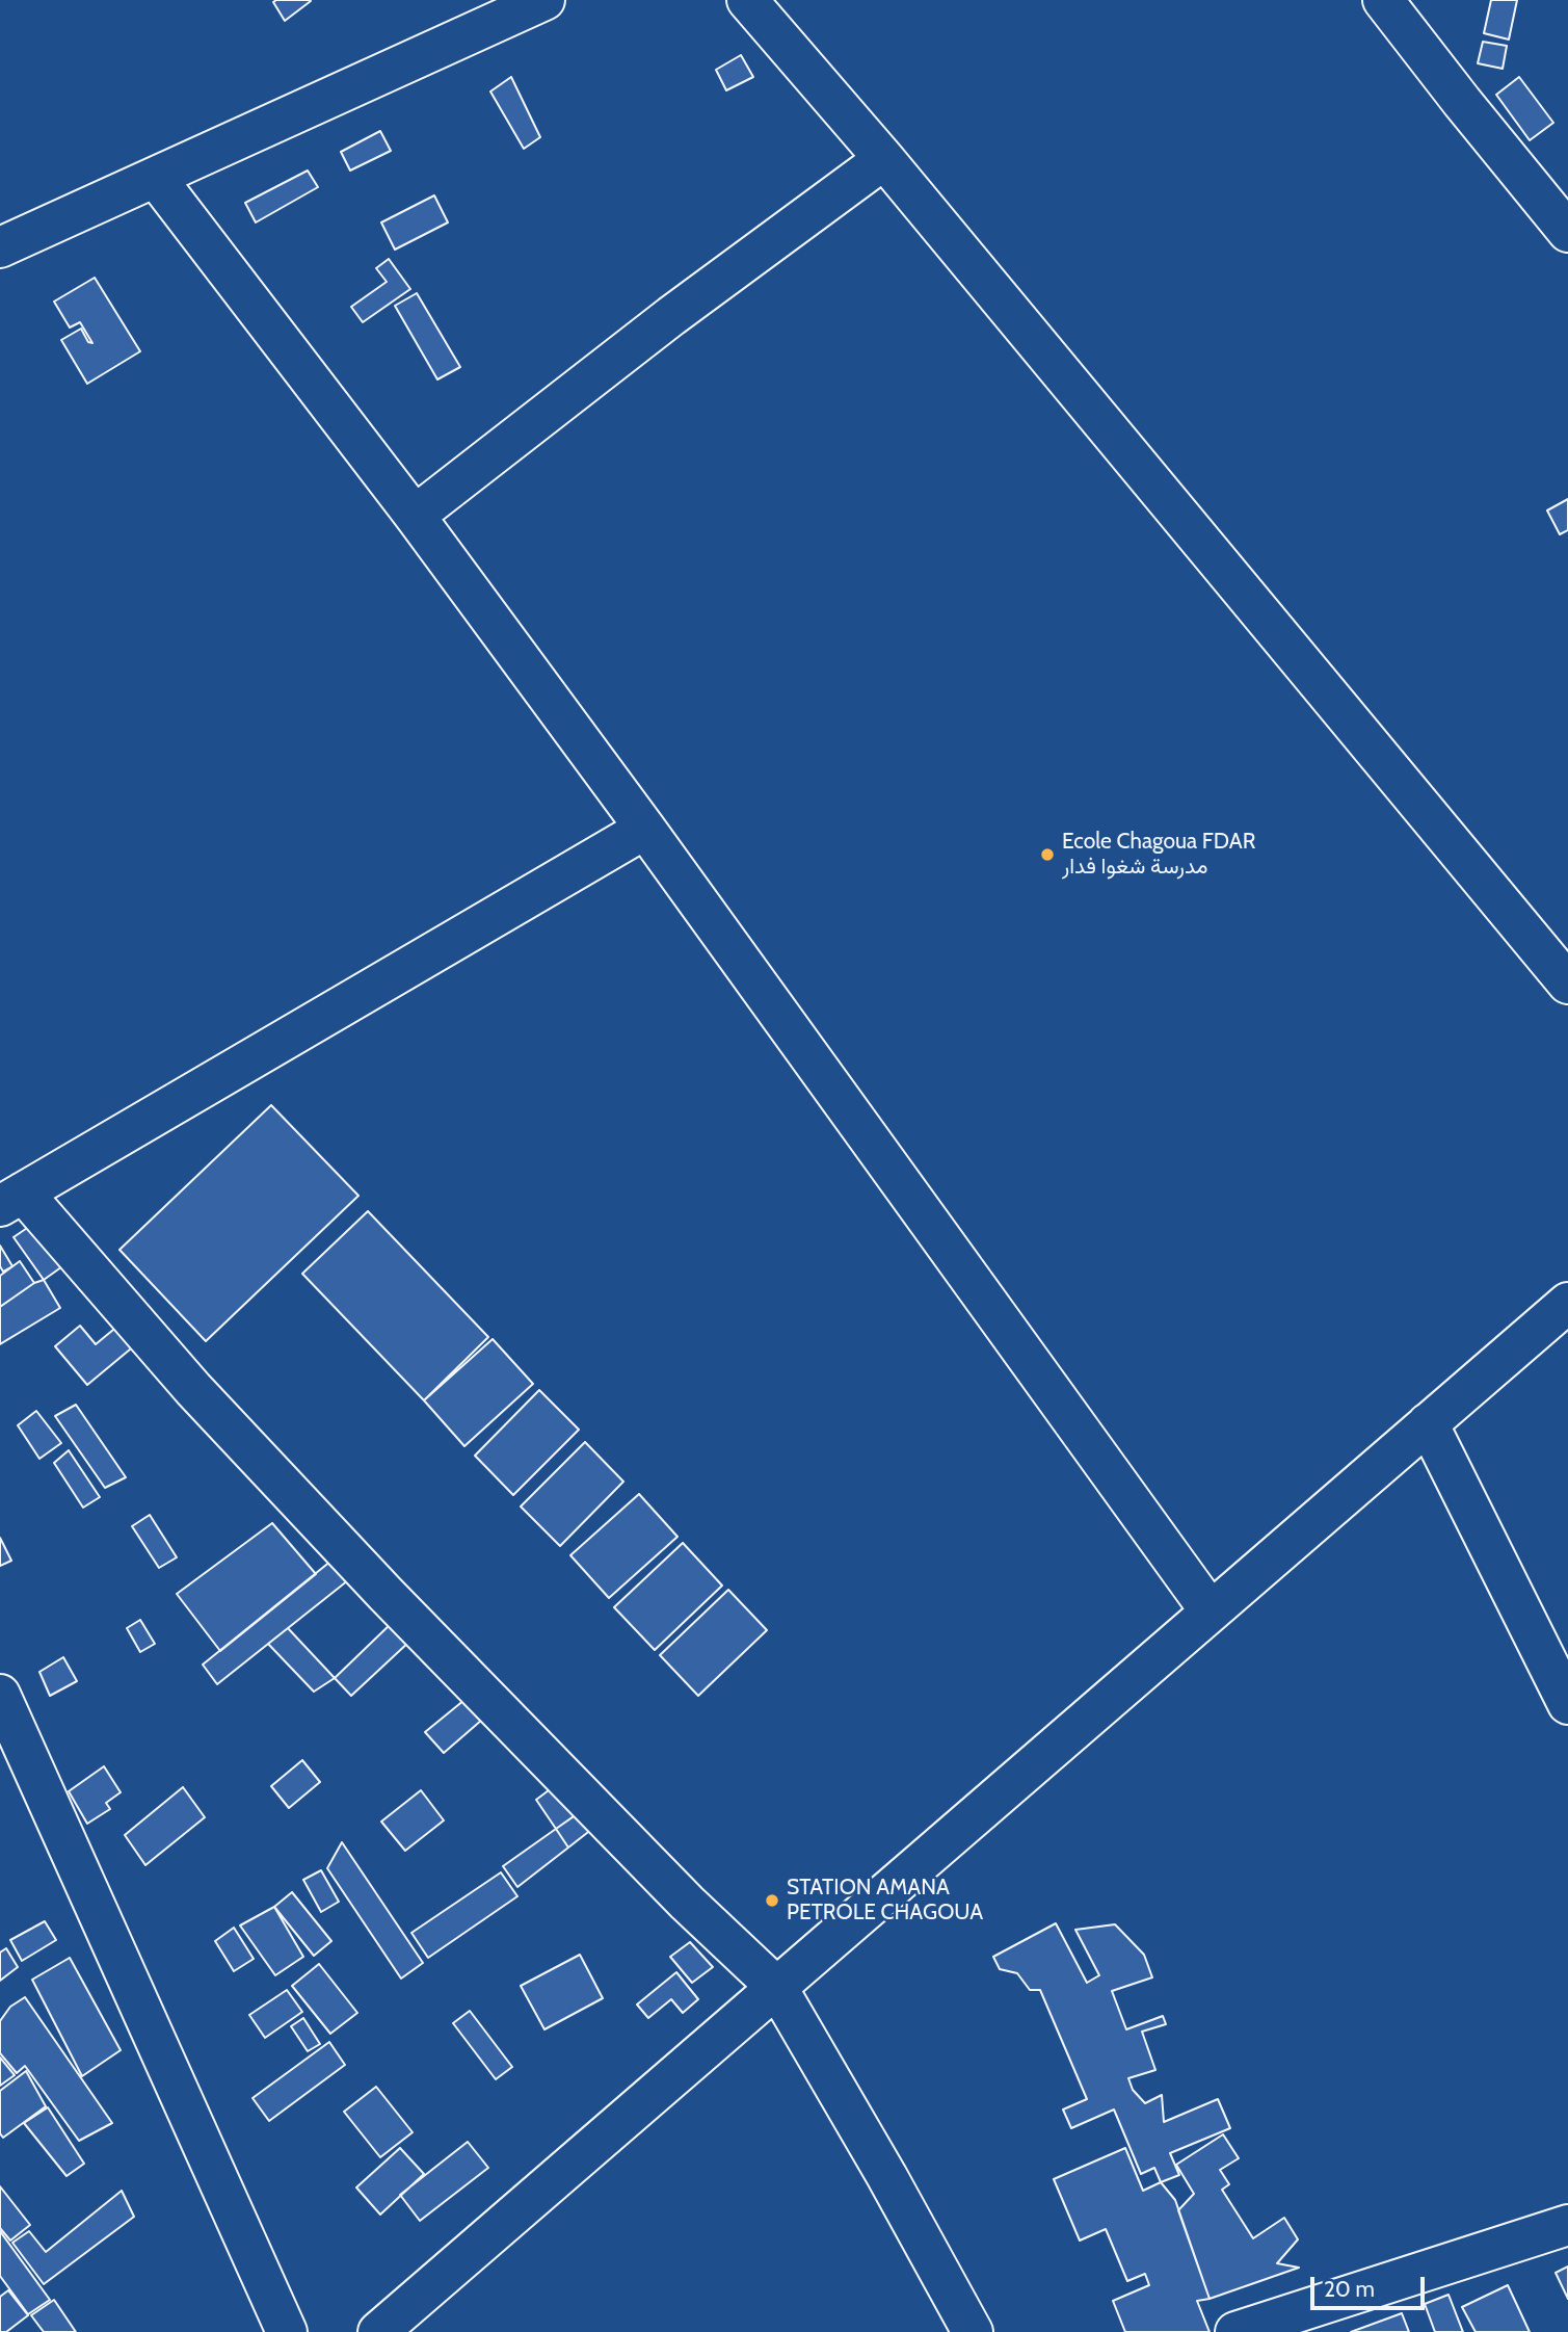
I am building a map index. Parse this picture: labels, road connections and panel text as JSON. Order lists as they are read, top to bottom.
{
  "places": ["Ecole Chagoua FDAR مدرسة شغوا فدار", "STATION AMANA PETROLE CHAGOUA"],
  "scale_bar": "20 m"
}
